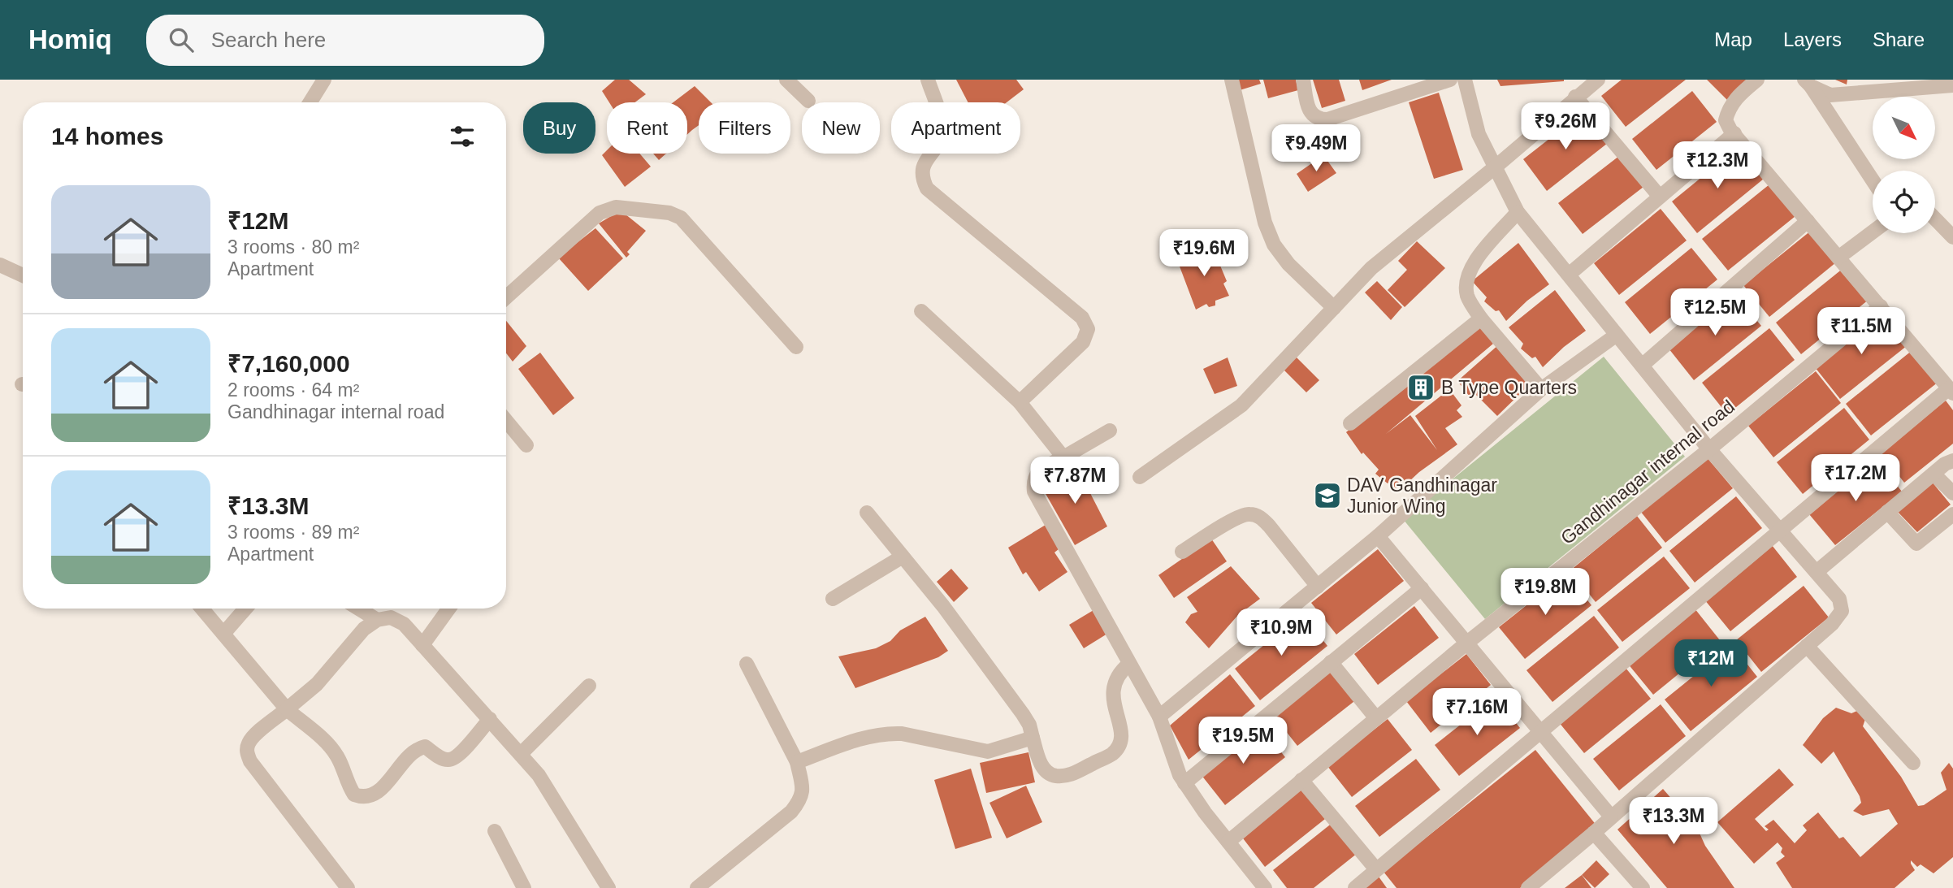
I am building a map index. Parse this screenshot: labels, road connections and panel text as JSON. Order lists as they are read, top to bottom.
{
  "streets": {
    "street": ["Gandhinagar internal road"]
  },
  "places": {
    "building": ["B Type Quarters"],
    "school or university": ["DAV Gandhinagar Junior Wing"]
  },
  "north": "bottom right",
  "page": {
    "header": "Homiq",
    "search": "Search here",
    "nav": ["Map", "Layers", "Share"],
    "price": [
      "₹9.26M",
      "₹9.49M",
      "₹12.3M",
      "₹19.6M",
      "₹12.5M",
      "₹11.5M",
      "₹17.2M",
      "₹7.87M",
      "₹19.8M",
      "₹10.9M",
      "₹12M",
      "₹7.16M",
      "₹19.5M",
      "₹13.3M"
    ],
    "chip": [
      "Buy",
      "Rent",
      "Filters",
      "New",
      "Apartment"
    ],
    "heading": "14 homes",
    "list": [
      {
        "name": "₹12M",
        "note": "3 rooms · 80 m² · Apartment"
      },
      {
        "name": "₹7,160,000",
        "note": "2 rooms · 64 m² · Gandhinagar internal road"
      },
      {
        "name": "₹13.3M",
        "note": "3 rooms · 89 m² · Apartment"
      }
    ]
  }
}
